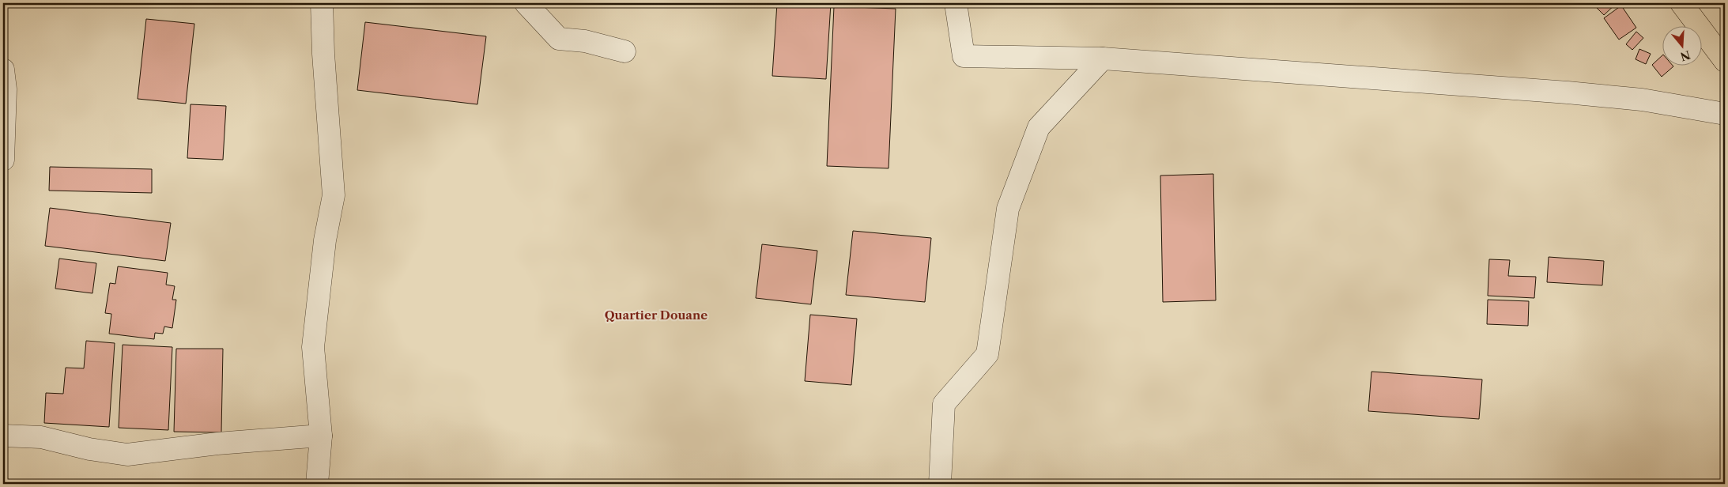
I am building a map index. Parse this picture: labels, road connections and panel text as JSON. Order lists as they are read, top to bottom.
{
  "districts": ["Quartier Douane"],
  "north": "bottom"
}
